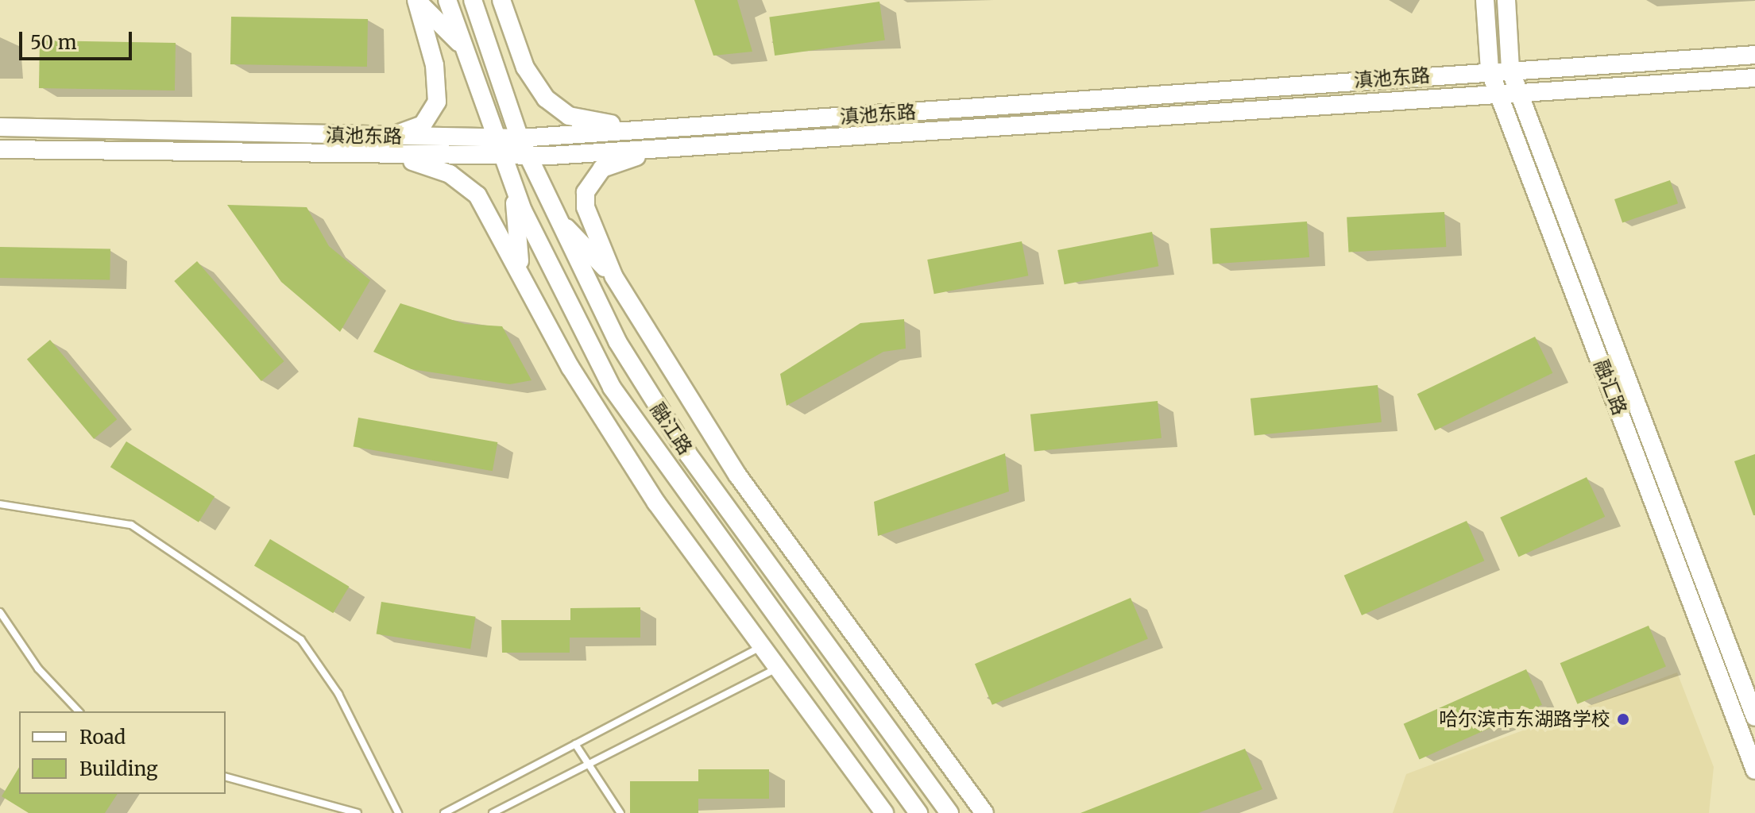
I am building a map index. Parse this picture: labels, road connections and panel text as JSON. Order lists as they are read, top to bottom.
{
  "streets": {
    "street": ["滇池东路", "融汇路", "融江路"]
  },
  "crossings": [
    ["滇池东路", "融汇路"],
    ["滇池东路", "融江路"]
  ],
  "places": ["哈尔滨市东湖路学校"],
  "legend": ["Road", "Building"],
  "scale_bar": "50 m"
}
